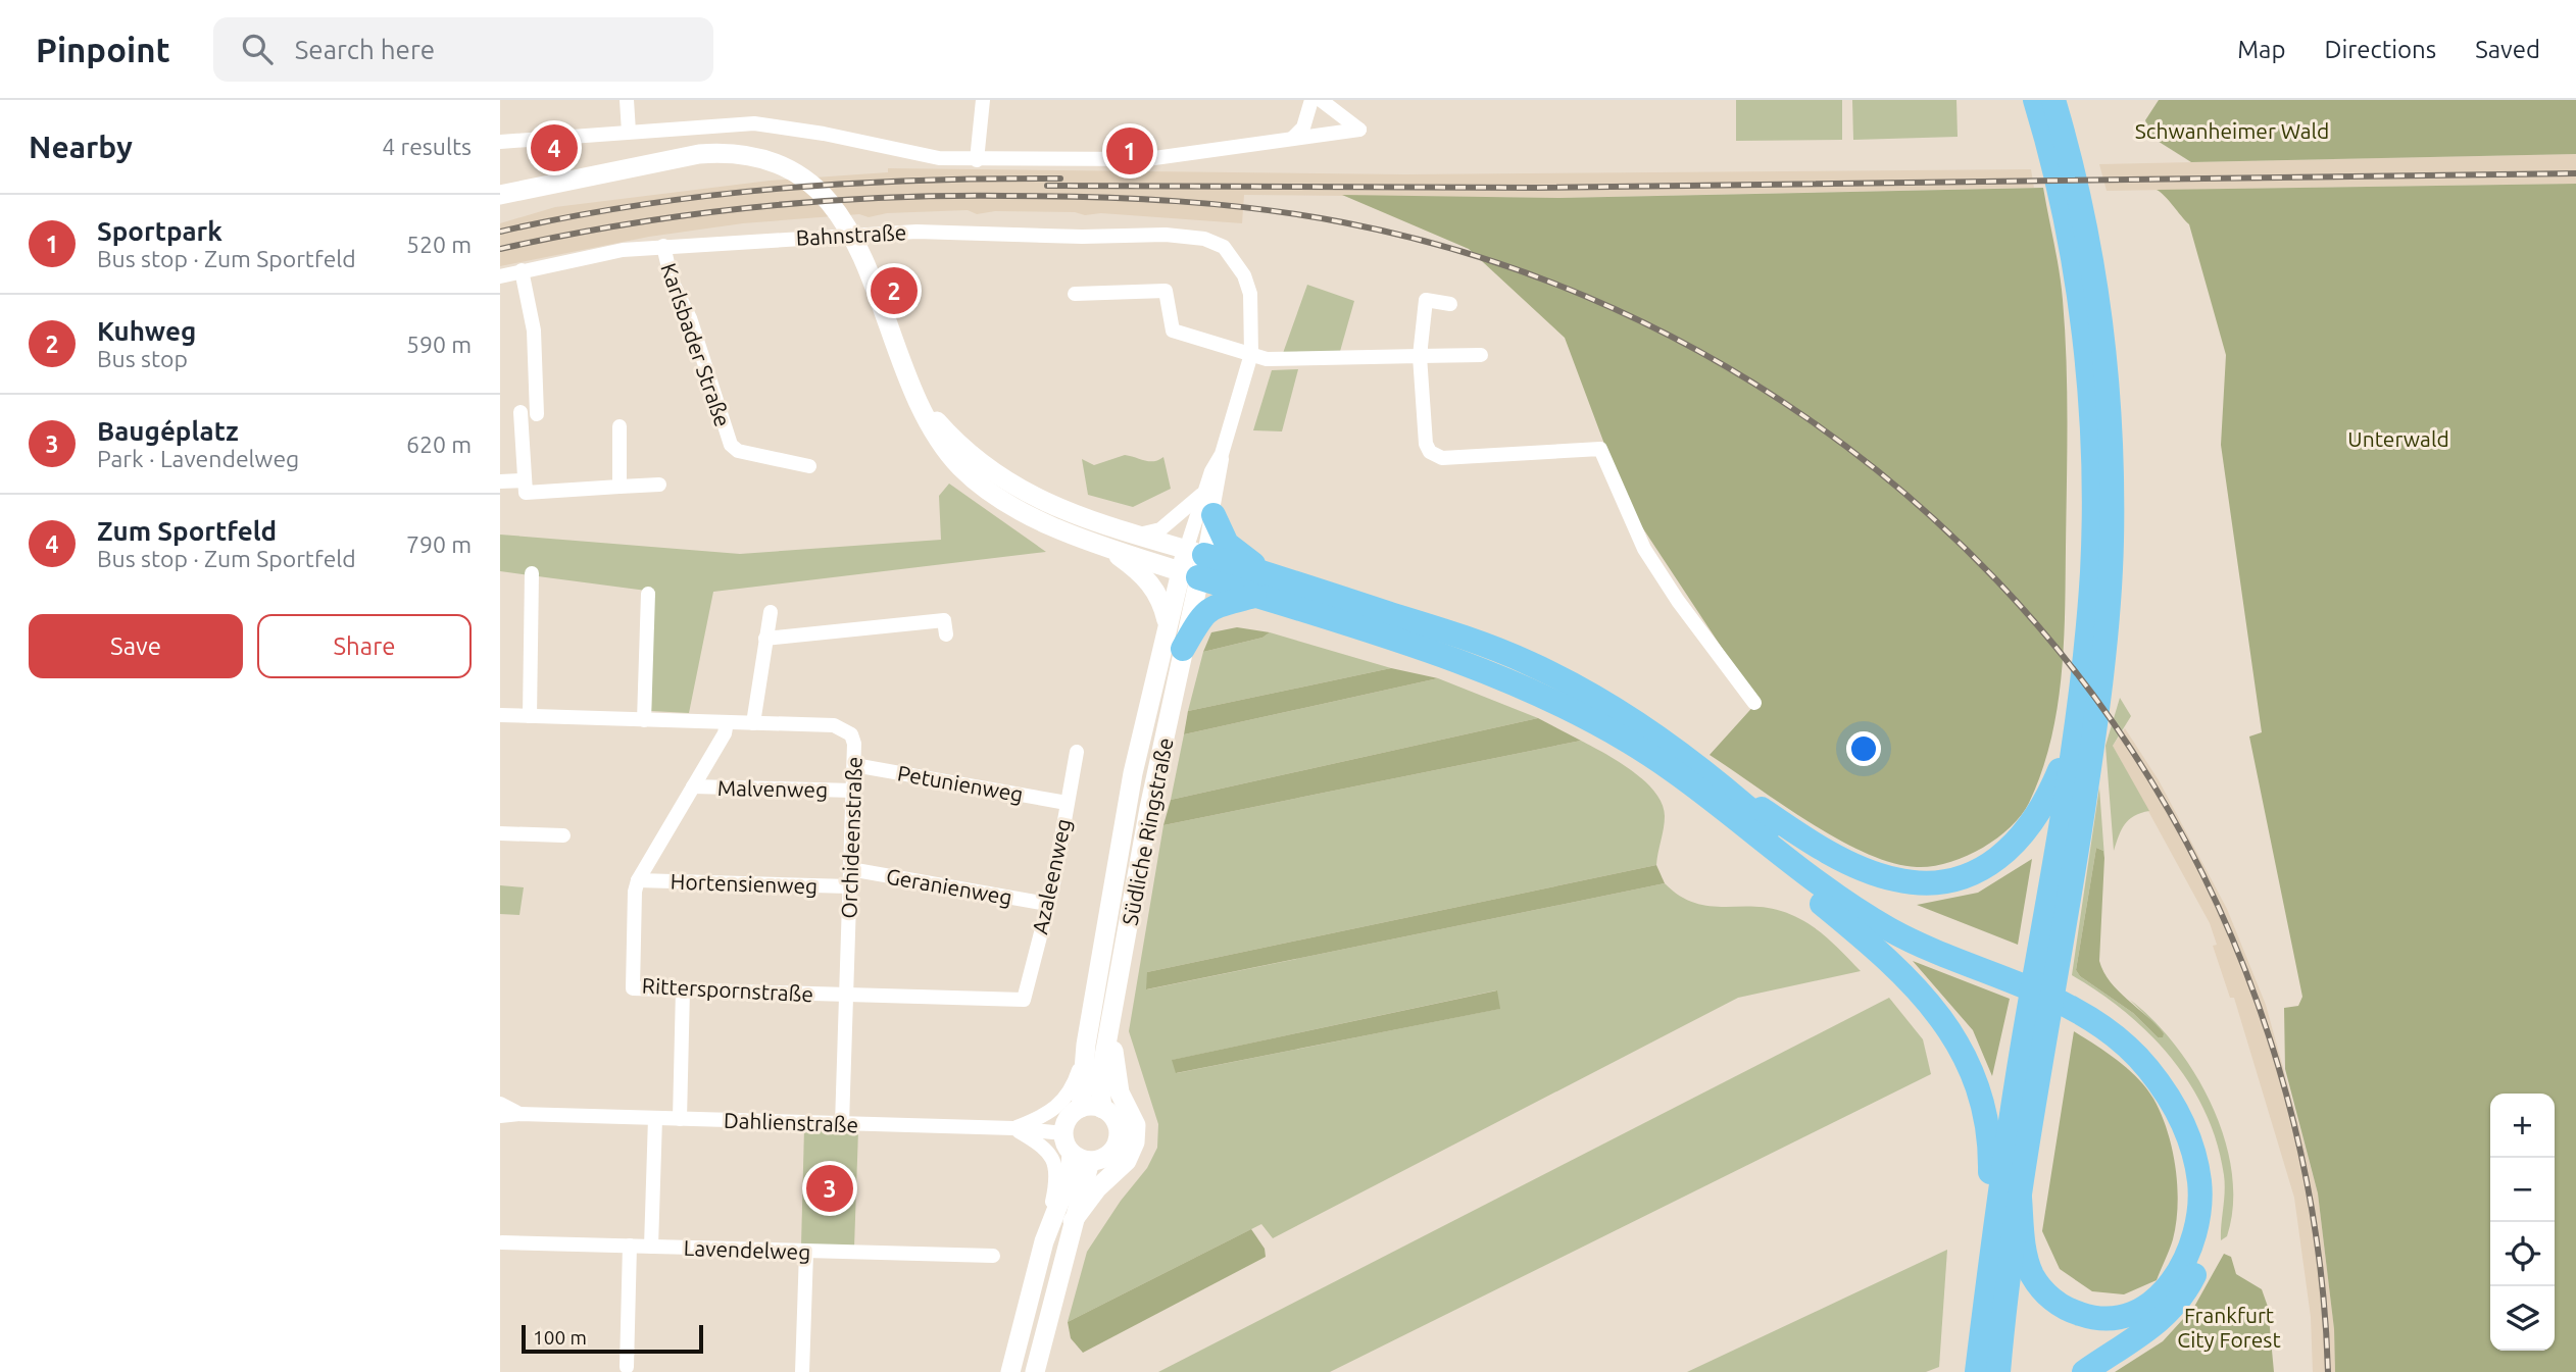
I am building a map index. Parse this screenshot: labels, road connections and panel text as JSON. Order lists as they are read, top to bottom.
{
  "streets": {
    "main road": ["Südliche Ringstraße"],
    "street": [
      "Bahnstraße",
      "Karlsbader Straße",
      "Petunienweg",
      "Malvenweg",
      "Orchideenstraße",
      "Azaleenweg",
      "Hortensienweg",
      "Geranienweg",
      "Ritterspornstraße",
      "Dahlienstraße",
      "Lavendelweg"
    ]
  },
  "crossings": [
    ["Bahnstraße", "Karlsbader Straße"],
    ["Petunienweg", "Orchideenstraße"],
    ["Petunienweg", "Azaleenweg"],
    ["Malvenweg", "Orchideenstraße"],
    ["Malvenweg", "Ritterspornstraße"],
    ["Südliche Ringstraße", "Dahlienstraße"],
    ["Orchideenstraße", "Hortensienweg"],
    ["Orchideenstraße", "Geranienweg"],
    ["Orchideenstraße", "Ritterspornstraße"],
    ["Orchideenstraße", "Dahlienstraße"],
    ["Azaleenweg", "Geranienweg"],
    ["Azaleenweg", "Ritterspornstraße"],
    ["Hortensienweg", "Ritterspornstraße"]
  ],
  "parks": ["Schwanheimer Wald", "Unterwald", "Frankfurt City Forest"],
  "scale_bar": "100 m",
  "page": {
    "header": "Pinpoint",
    "search": "Search here",
    "nav": ["Map", "Directions", "Saved"],
    "heading": ["Nearby", "4 results"],
    "pins": [
      "4",
      "1",
      "2",
      "3"
    ],
    "list": [
      {
        "mark": "1",
        "name": "Sportpark",
        "note": "Bus stop · Zum Sportfeld",
        "value": "520 m"
      },
      {
        "mark": "2",
        "name": "Kuhweg",
        "note": "Bus stop",
        "value": "590 m"
      },
      {
        "mark": "3",
        "name": "Baugéplatz",
        "note": "Park · Lavendelweg",
        "value": "620 m"
      },
      {
        "mark": "4",
        "name": "Zum Sportfeld",
        "note": "Bus stop · Zum Sportfeld",
        "value": "790 m"
      }
    ],
    "buttons": ["Save", "Share"],
    "map_buttons": ["+", "−"],
    "scale": "100 m"
  }
}
